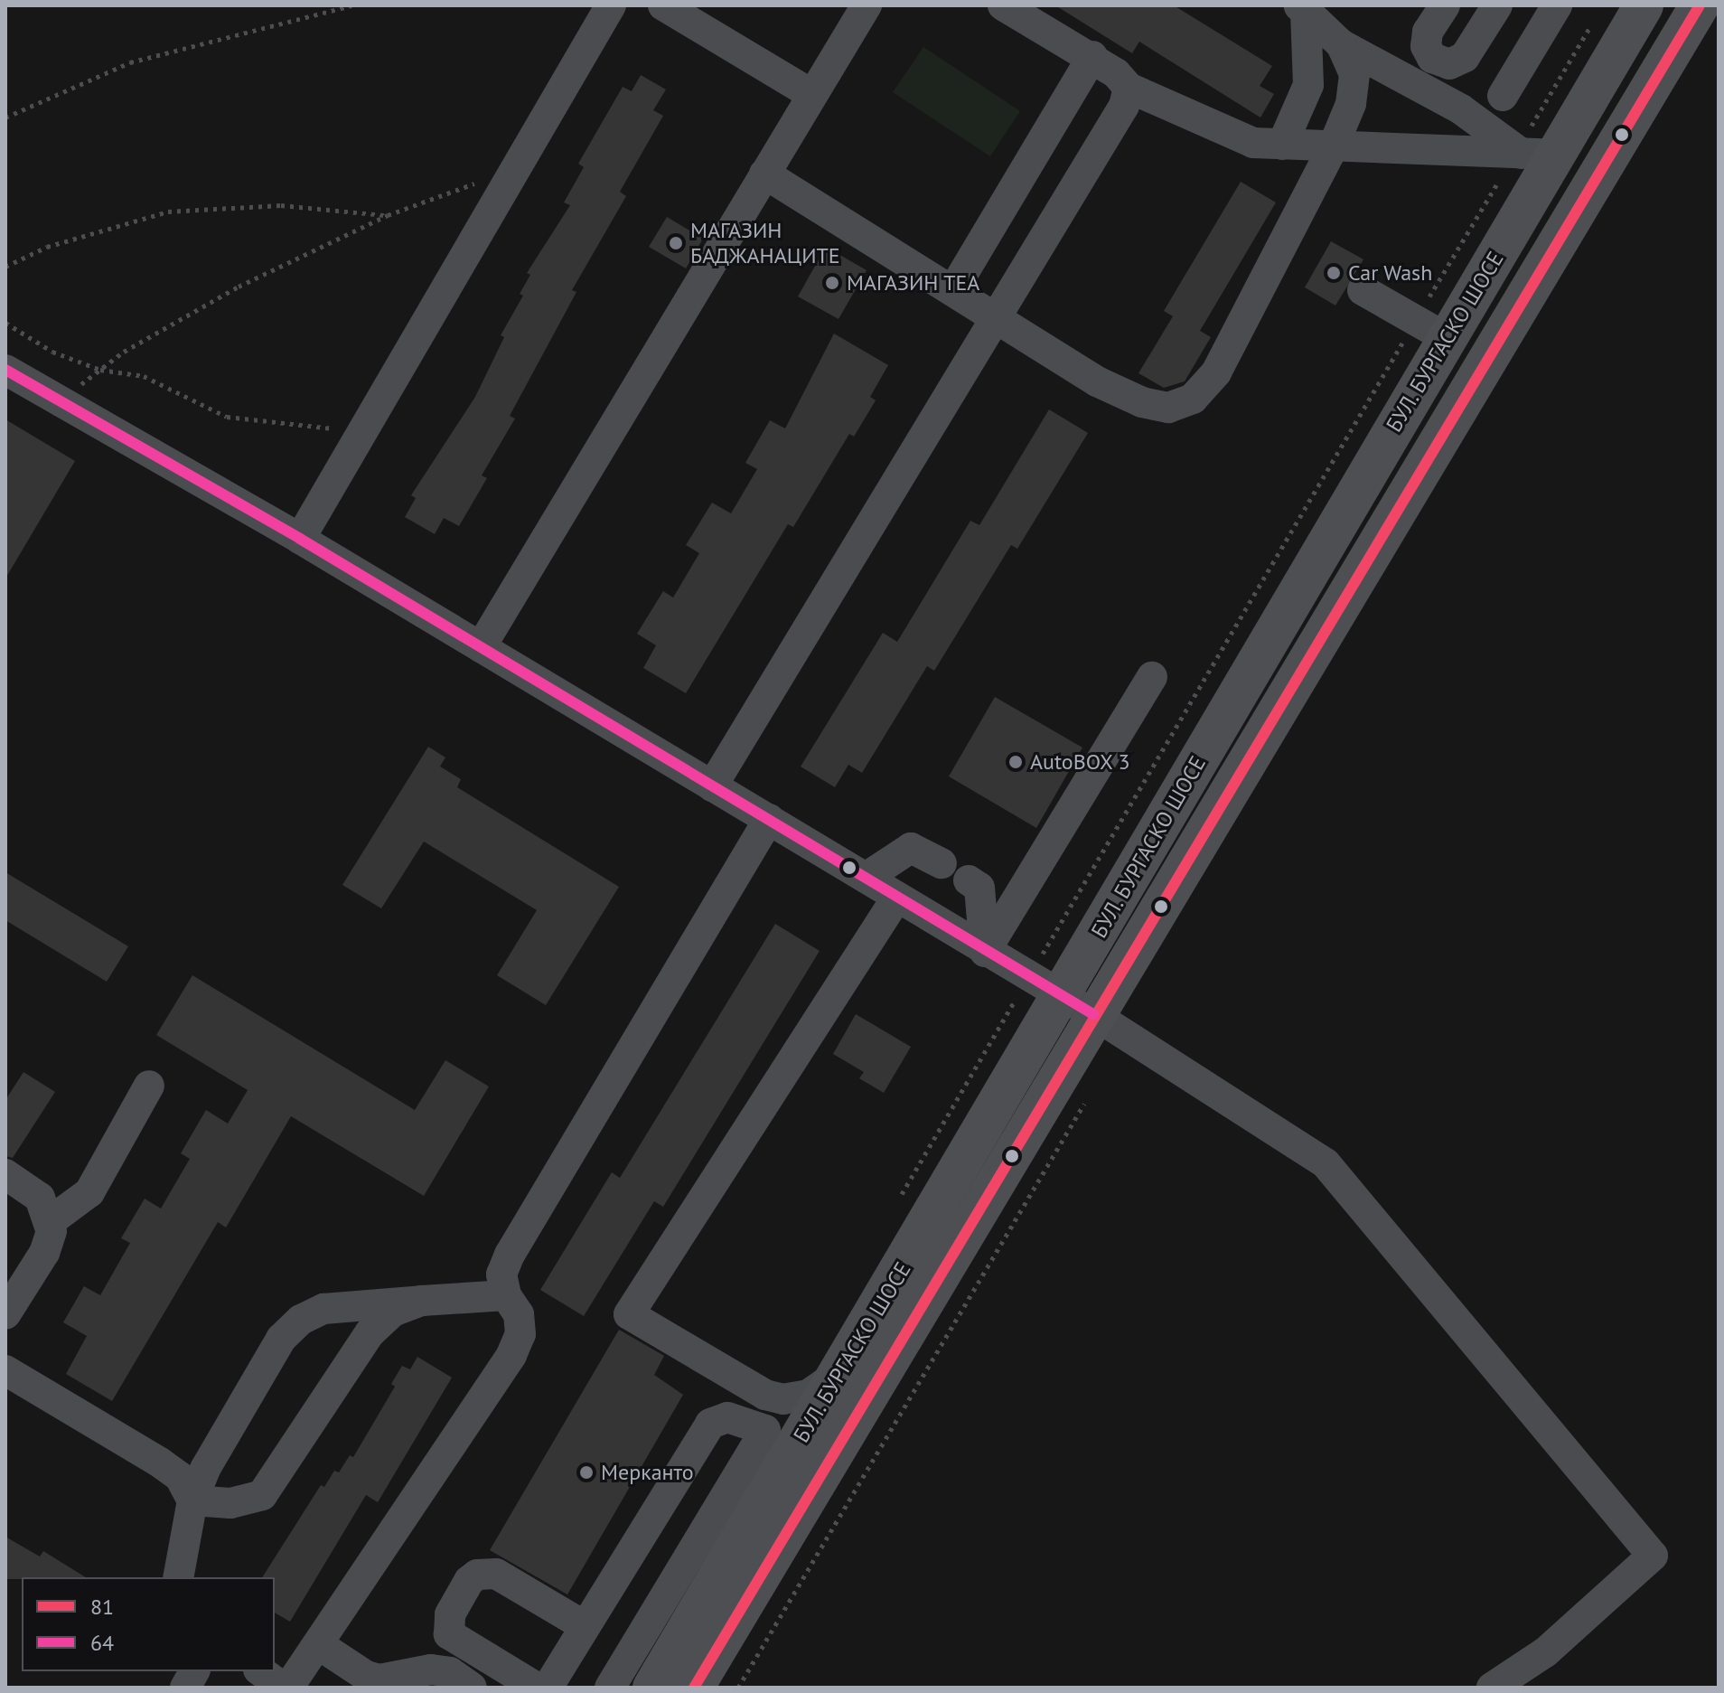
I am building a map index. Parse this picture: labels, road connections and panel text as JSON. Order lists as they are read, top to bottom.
{
  "streets": {
    "main road": ["БУЛ. БУРГАСКО ШОСЕ"]
  },
  "places": [
    "МАГАЗИН БАДЖАНАЦИТЕ",
    "Car Wash",
    "МАГАЗИН ТЕА",
    "AutoBOX 3",
    "Мерканто"
  ],
  "lines": ["transit line 81", "transit line 64"],
  "legend": ["81", "64"]
}
